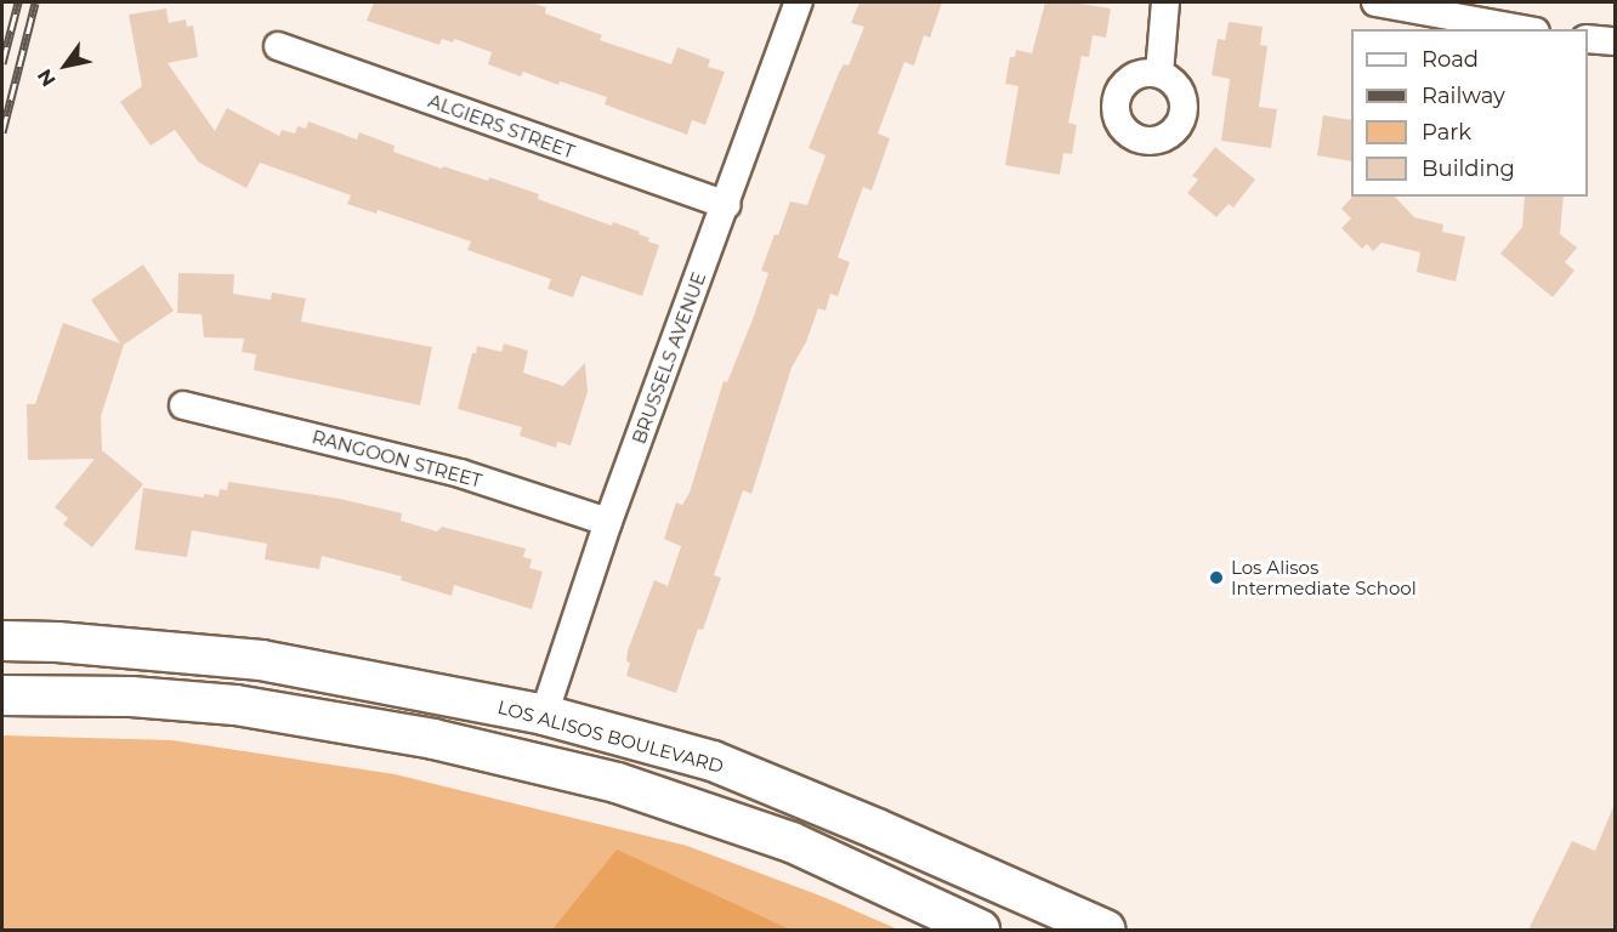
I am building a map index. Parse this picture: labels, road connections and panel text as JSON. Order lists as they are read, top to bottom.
{
  "streets": {
    "main road": ["LOS ALISOS BOULEVARD"],
    "street": ["ALGIERS STREET", "BRUSSELS AVENUE", "RANGOON STREET"]
  },
  "crossings": [
    ["ALGIERS STREET", "BRUSSELS AVENUE"],
    ["BRUSSELS AVENUE", "RANGOON STREET"],
    ["BRUSSELS AVENUE", "LOS ALISOS BOULEVARD"]
  ],
  "places": ["Los Alisos Intermediate School"],
  "legend": [
    "Road",
    "Railway",
    "Park",
    "Building"
  ],
  "north": "bottom left"
}
